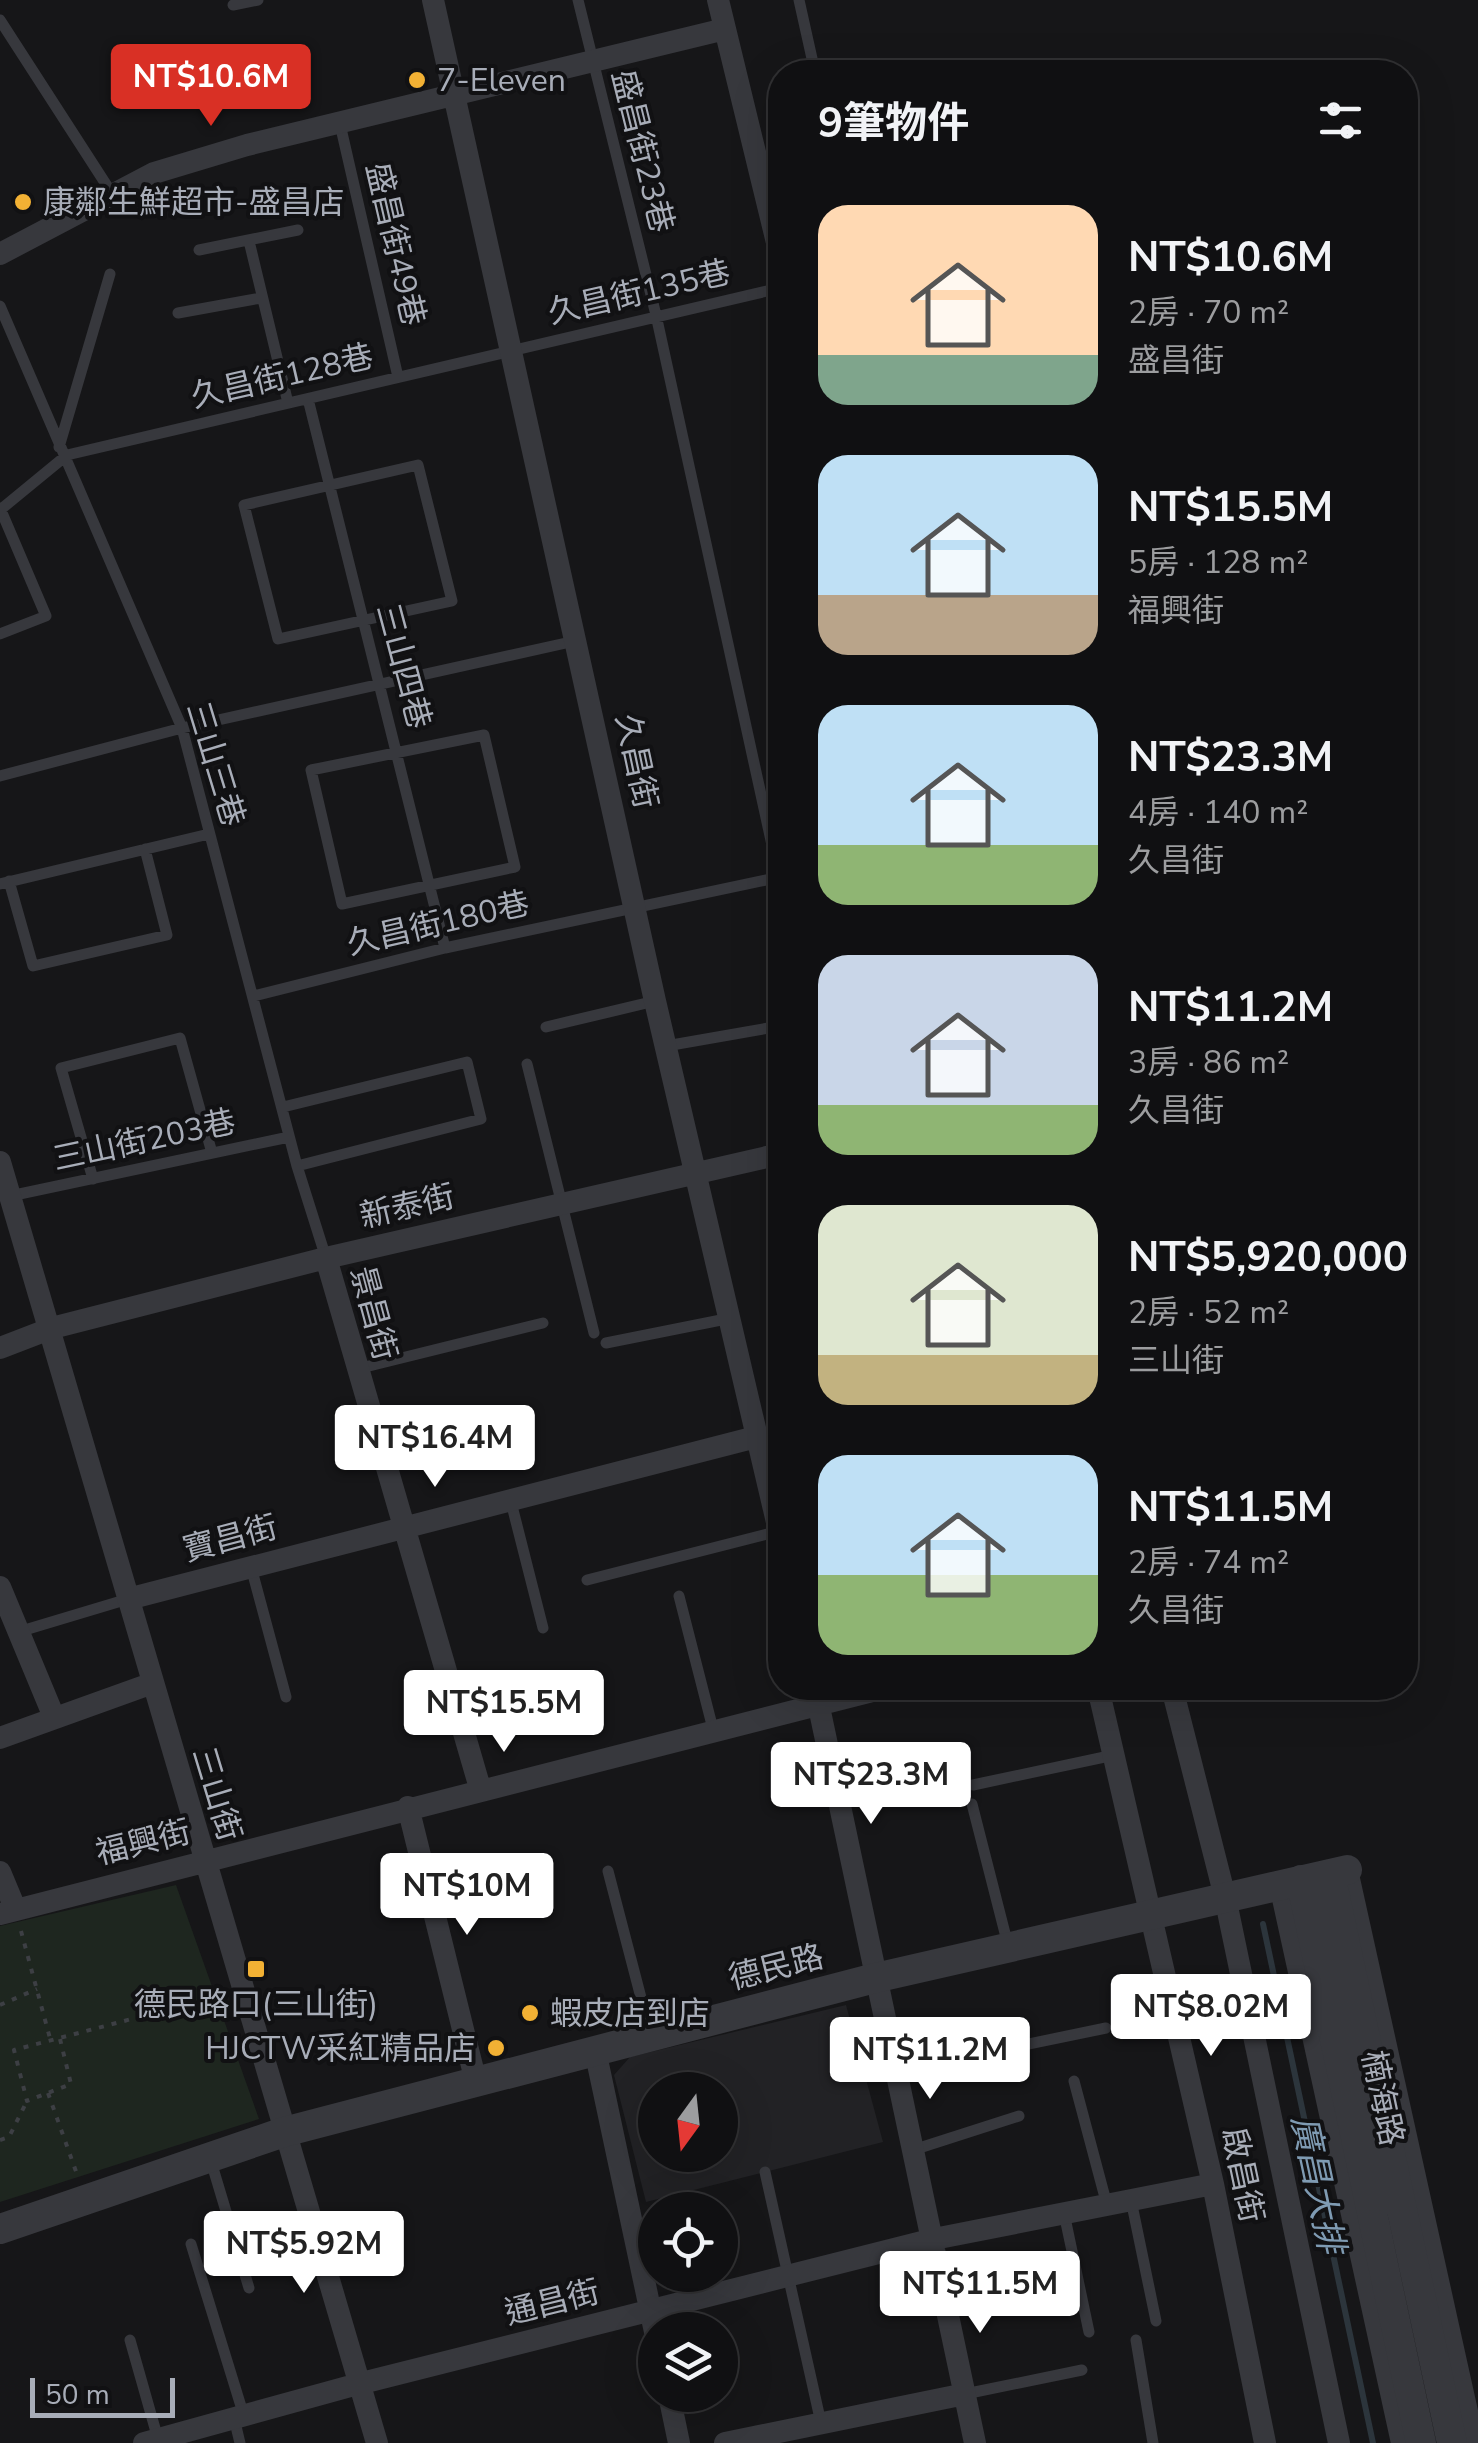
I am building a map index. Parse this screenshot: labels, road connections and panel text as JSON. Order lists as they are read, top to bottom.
{
  "streets": {
    "street": [
      "久昌街",
      "新泰街",
      "景昌街",
      "寶昌街",
      "三山街",
      "福興街",
      "德民路",
      "楠海路",
      "啟昌街",
      "通昌街"
    ],
    "lane": [
      "盛昌街23巷",
      "盛昌街49巷",
      "久昌街135巷",
      "久昌街128巷",
      "三山四巷",
      "三山三巷",
      "久昌街180巷",
      "三山街203巷"
    ]
  },
  "crossings": [
    ["盛昌街23巷", "久昌街135巷"],
    ["盛昌街49巷", "久昌街128巷"],
    ["久昌街135巷", "久昌街128巷"],
    ["久昌街135巷", "久昌街"],
    ["久昌街128巷", "三山四巷"],
    ["久昌街128巷", "久昌街"],
    ["久昌街128巷", "三山三巷"],
    ["三山四巷", "久昌街180巷"],
    ["久昌街", "久昌街180巷"],
    ["久昌街", "新泰街"],
    ["久昌街", "寶昌街"],
    ["三山三巷", "久昌街180巷"],
    ["三山三巷", "三山街203巷"],
    ["三山三巷", "新泰街"],
    ["三山三巷", "景昌街"],
    ["三山街203巷", "三山街"],
    ["新泰街", "景昌街"],
    ["新泰街", "三山街"],
    ["景昌街", "寶昌街"],
    ["景昌街", "福興街"],
    ["寶昌街", "三山街"],
    ["三山街", "福興街"],
    ["三山街", "德民路"],
    ["三山街", "通昌街"],
    ["德民路", "楠海路"],
    ["德民路", "啟昌街"],
    ["啟昌街", "通昌街"]
  ],
  "water": ["廣昌大排"],
  "places": {
    "other": [
      "7-Eleven",
      "康鄰生鮮超市-盛昌店",
      "蝦皮店到店",
      "HJCTW采紅精品店"
    ],
    "transit": ["德民路口(三山街)"]
  },
  "scale_bar": "50 m",
  "north": "bottom",
  "page": {
    "price": [
      "NT$10.6M",
      "NT$16.4M",
      "NT$15.5M",
      "NT$23.3M",
      "NT$10M",
      "NT$8.02M",
      "NT$11.2M",
      "NT$5.92M",
      "NT$11.5M"
    ],
    "heading": "9筆物件",
    "list": [
      {
        "name": "NT$10.6M",
        "note": "2房 · 70 m² · 盛昌街"
      },
      {
        "name": "NT$15.5M",
        "note": "5房 · 128 m² · 福興街"
      },
      {
        "name": "NT$23.3M",
        "note": "4房 · 140 m² · 久昌街"
      },
      {
        "name": "NT$11.2M",
        "note": "3房 · 86 m² · 久昌街"
      },
      {
        "name": "NT$5,920,000",
        "note": "2房 · 52 m² · 三山街"
      },
      {
        "name": "NT$11.5M",
        "note": "2房 · 74 m² · 久昌街"
      }
    ],
    "scale": "50 m"
  }
}
